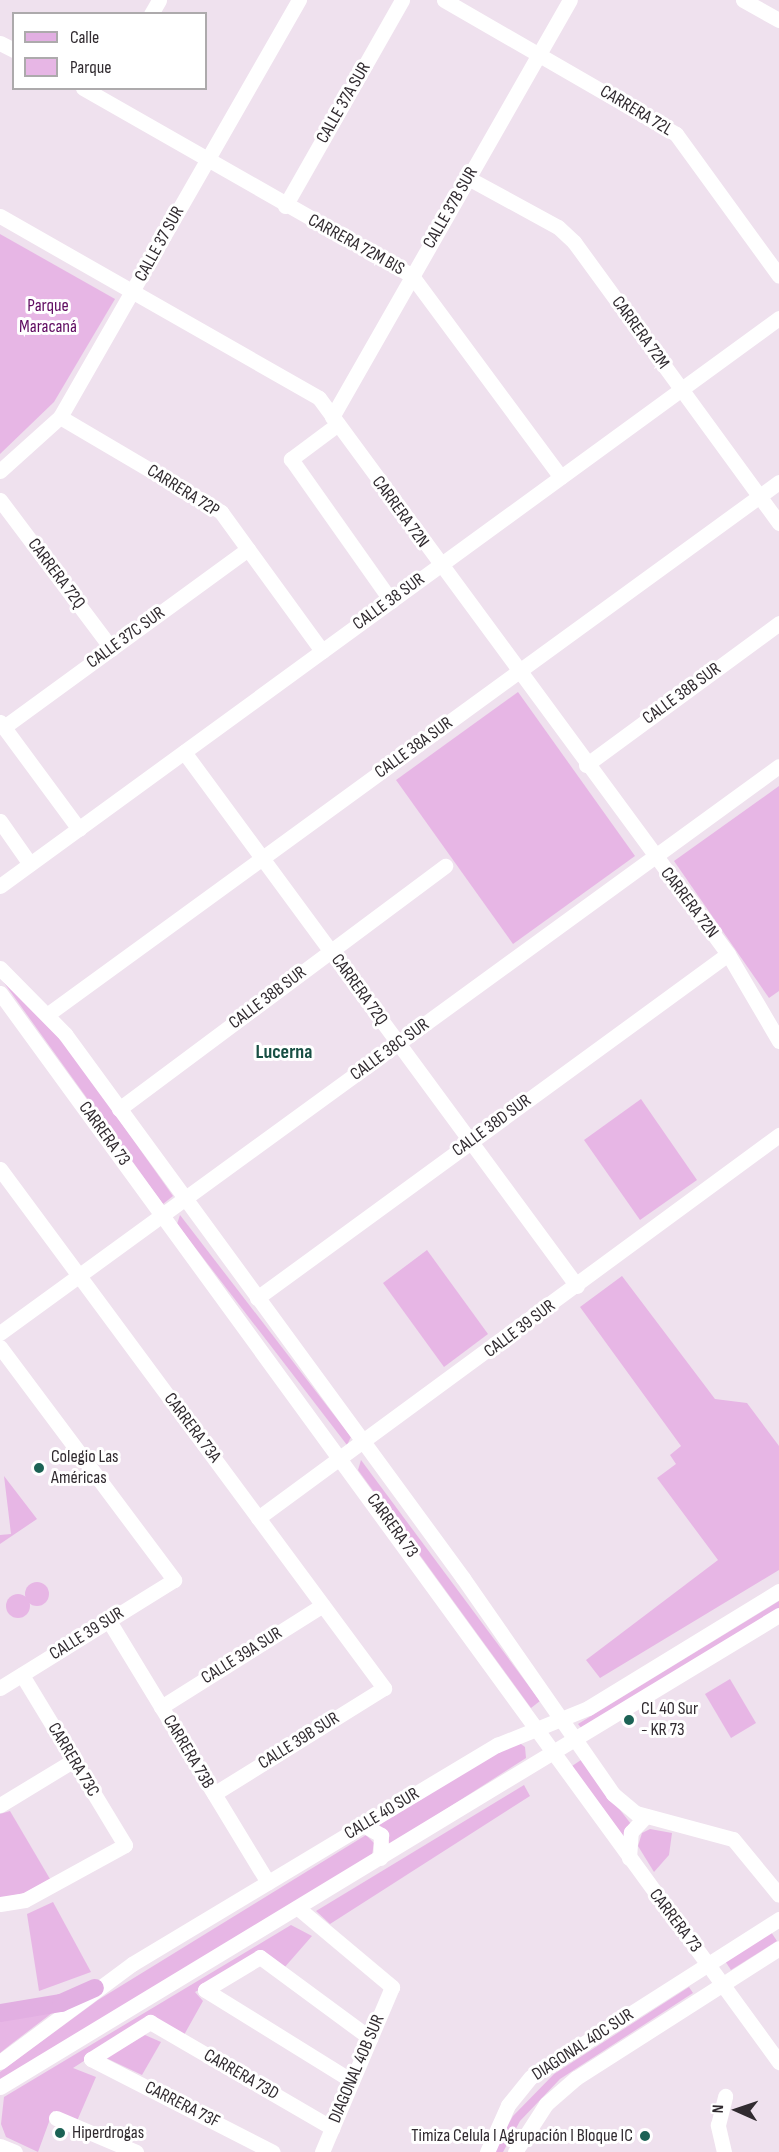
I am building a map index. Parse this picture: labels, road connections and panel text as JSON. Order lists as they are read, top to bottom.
{
  "streets": {
    "street": [
      "CALLE 37A SUR",
      "CARRERA 72L",
      "CALLE 37B SUR",
      "CALLE 37 SUR",
      "CARRERA 72M BIS",
      "CARRERA 72M",
      "CARRERA 72P",
      "CARRERA 72N",
      "CARRERA 72Q",
      "CALLE 38 SUR",
      "CALLE 37C SUR",
      "CALLE 38B SUR",
      "CALLE 38A SUR",
      "CALLE 38C SUR",
      "CALLE 38D SUR",
      "CARRERA 73",
      "CALLE 39 SUR",
      "CARRERA 73A",
      "CALLE 39A SUR",
      "CALLE 39B SUR",
      "CARRERA 73B",
      "CARRERA 73C",
      "CALLE 40 SUR",
      "DIAGONAL 40C SUR",
      "DIAGONAL 40B SUR",
      "CARRERA 73D",
      "CARRERA 73F"
    ]
  },
  "crossings": [
    ["CALLE 37A SUR", "CARRERA 72M BIS"],
    ["CARRERA 72L", "CALLE 37B SUR"],
    ["CALLE 37B SUR", "CARRERA 72M BIS"],
    ["CALLE 37B SUR", "CARRERA 72M"],
    ["CALLE 37B SUR", "CARRERA 72N"],
    ["CALLE 37B SUR", "CALLE 38 SUR"],
    ["CALLE 37 SUR", "CARRERA 72M BIS"],
    ["CALLE 37 SUR", "CARRERA 72P"],
    ["CALLE 37 SUR", "CARRERA 72N"],
    ["CARRERA 72M BIS", "CALLE 38 SUR"],
    ["CARRERA 72M", "CALLE 38 SUR"],
    ["CARRERA 72M", "CALLE 38A SUR"],
    ["CARRERA 72P", "CALLE 38 SUR"],
    ["CARRERA 72P", "CALLE 37C SUR"],
    ["CARRERA 72N", "CALLE 38 SUR"],
    ["CARRERA 72N", "CALLE 38B SUR"],
    ["CARRERA 72N", "CALLE 38A SUR"],
    ["CARRERA 72N", "CALLE 38C SUR"],
    ["CARRERA 72N", "CALLE 38D SUR"],
    ["CARRERA 72Q", "CALLE 38 SUR"],
    ["CARRERA 72Q", "CALLE 37C SUR"],
    ["CARRERA 72Q", "CALLE 38B SUR"],
    ["CARRERA 72Q", "CALLE 38A SUR"],
    ["CARRERA 72Q", "CALLE 38C SUR"],
    ["CARRERA 72Q", "CALLE 38D SUR"],
    ["CARRERA 72Q", "CALLE 39 SUR"],
    ["CALLE 38B SUR", "CARRERA 73"],
    ["CALLE 38A SUR", "CARRERA 73"],
    ["CALLE 38C SUR", "CARRERA 73"],
    ["CALLE 38C SUR", "CARRERA 73A"],
    ["CALLE 38D SUR", "CARRERA 73"],
    ["CARRERA 73", "CALLE 39 SUR"],
    ["CARRERA 73", "CALLE 40 SUR"],
    ["CARRERA 73", "DIAGONAL 40C SUR"],
    ["CALLE 39 SUR", "CARRERA 73A"],
    ["CALLE 39 SUR", "CARRERA 73B"],
    ["CALLE 39 SUR", "CARRERA 73C"],
    ["CARRERA 73A", "CALLE 39A SUR"],
    ["CARRERA 73A", "CALLE 39B SUR"],
    ["CALLE 39A SUR", "CARRERA 73B"],
    ["CALLE 39B SUR", "CARRERA 73B"],
    ["CARRERA 73B", "CALLE 40 SUR"],
    ["CALLE 40 SUR", "DIAGONAL 40B SUR"],
    ["DIAGONAL 40B SUR", "CARRERA 73D"],
    ["CARRERA 73D", "CARRERA 73F"]
  ],
  "districts": ["Lucerna"],
  "parks": ["Parque Maracaná"],
  "places": [
    "Colegio Las Américas",
    "CL 40 Sur - KR 73",
    "Hiperdrogas",
    "Timiza Celula I Agrupación I Bloque IC"
  ],
  "legend": ["Calle", "Parque"],
  "north": "left"
}
